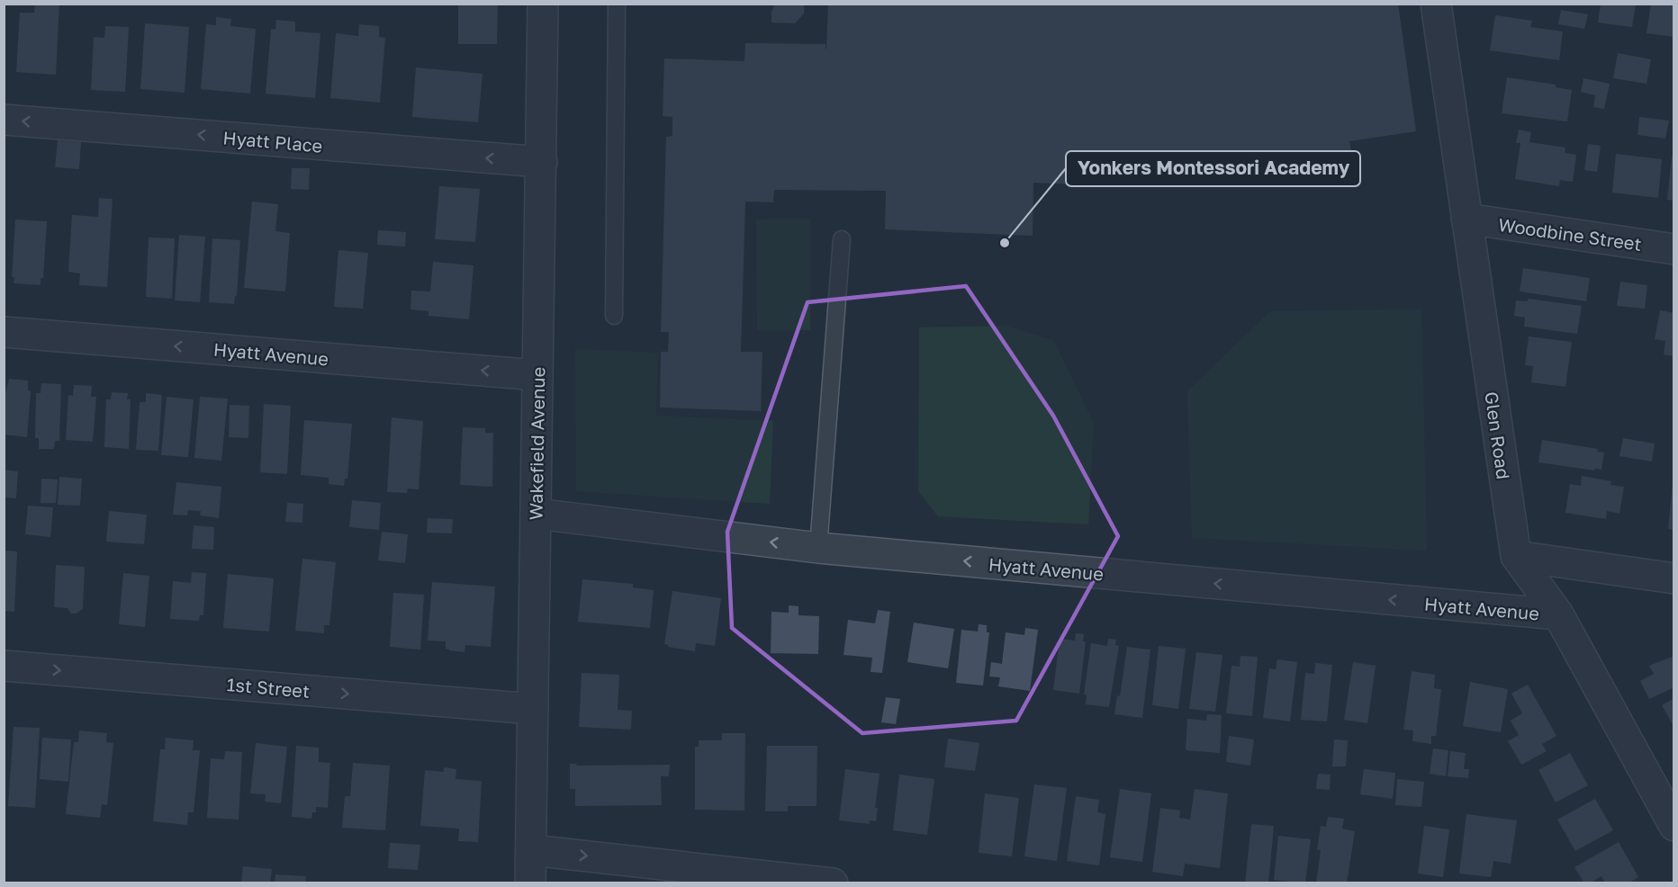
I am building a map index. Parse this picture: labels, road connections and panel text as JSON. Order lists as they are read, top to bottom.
{
  "streets": {
    "street": [
      "Hyatt Place",
      "Woodbine Street",
      "Hyatt Avenue",
      "Glen Road",
      "Wakefield Avenue",
      "1st Street"
    ]
  },
  "crossings": [
    ["Hyatt Place", "Wakefield Avenue"],
    ["Woodbine Street", "Glen Road"],
    ["Hyatt Avenue", "Glen Road"],
    ["Hyatt Avenue", "Wakefield Avenue"],
    ["Wakefield Avenue", "1st Street"]
  ],
  "one_way": ["Hyatt Place", "Hyatt Avenue", "1st Street"],
  "places": ["Yonkers Montessori Academy"]
}
